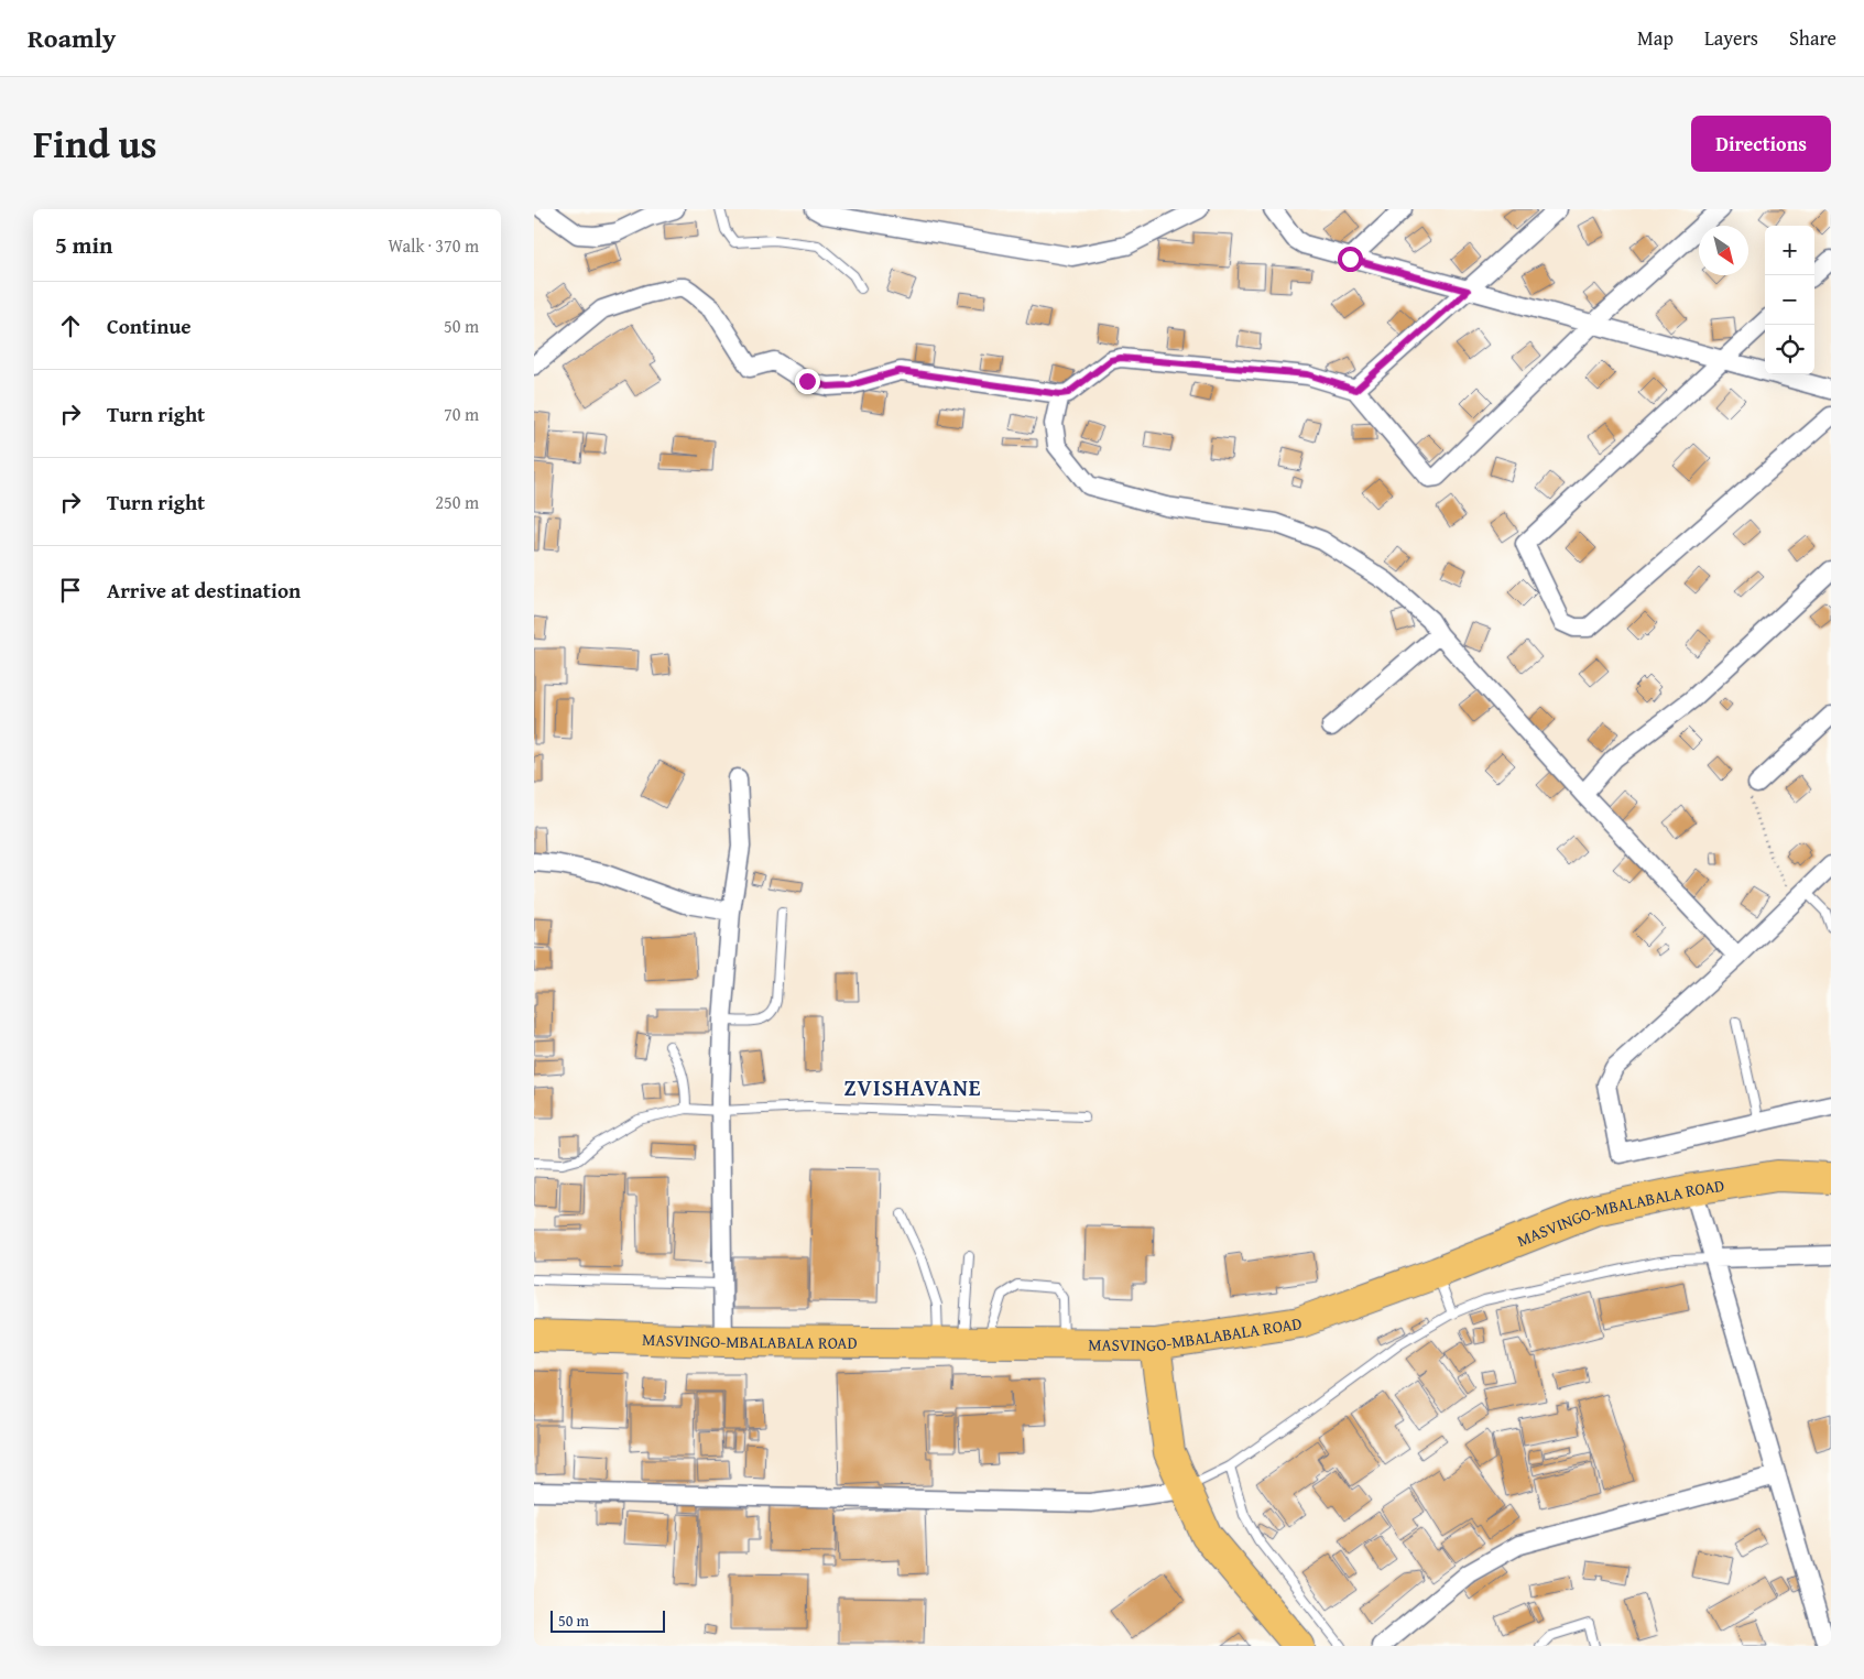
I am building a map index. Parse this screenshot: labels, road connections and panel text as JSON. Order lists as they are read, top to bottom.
{
  "streets": {
    "highway": ["MASVINGO-MBALABALA ROAD"]
  },
  "districts": ["ZVISHAVANE"],
  "scale_bar": "50 m",
  "north": "bottom right",
  "page": {
    "header": "Roamly",
    "nav": ["Map", "Layers", "Share"],
    "title": "Find us",
    "buttons": "Directions",
    "heading": ["5 min", "Walk · 370 m"],
    "map_buttons": ["+", "−"],
    "list": [
      ["Continue", "50 m"],
      ["Turn right", "70 m"],
      ["Turn right", "250 m"],
      "Arrive at destination"
    ],
    "scale": "50 m"
  }
}
